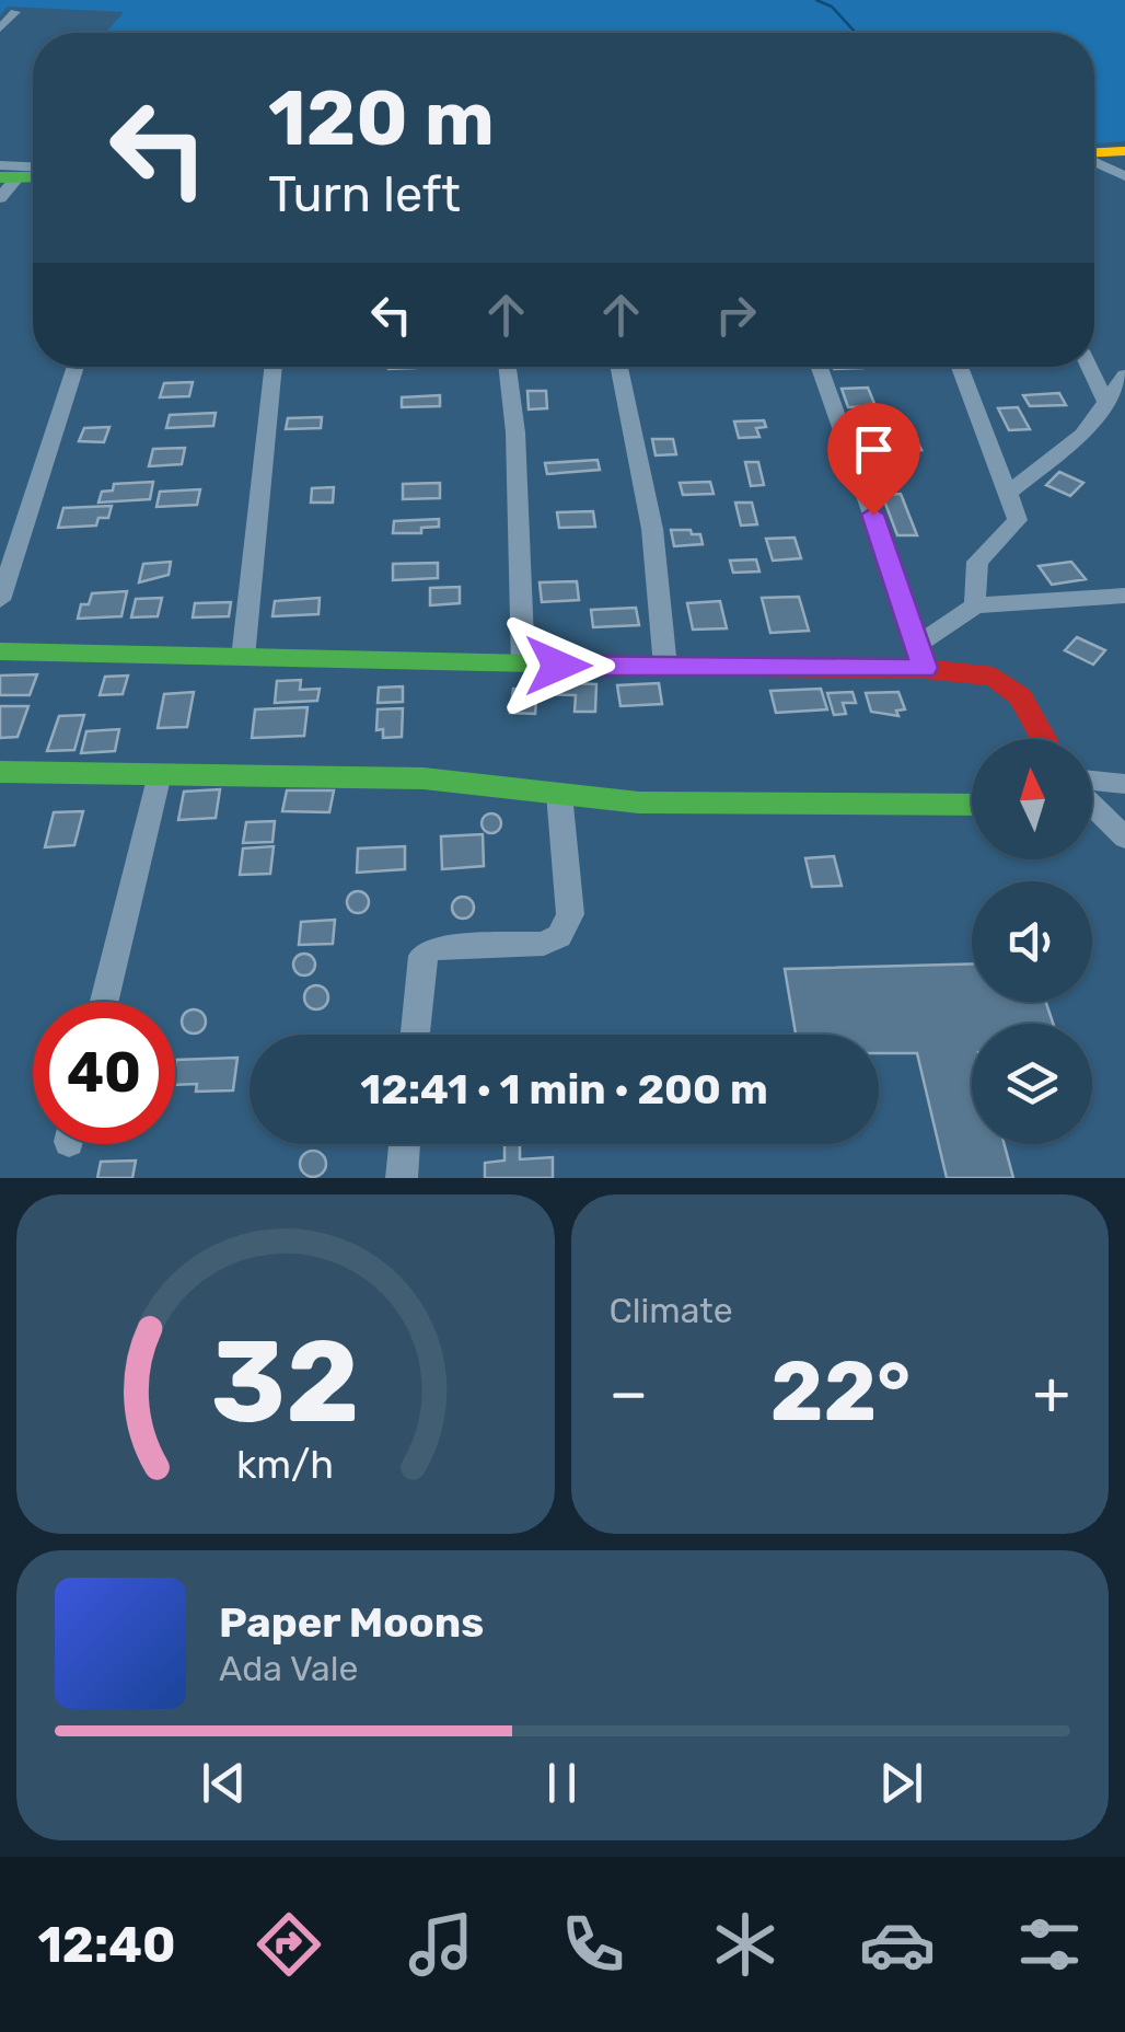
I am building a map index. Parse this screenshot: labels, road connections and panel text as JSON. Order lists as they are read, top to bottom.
{
  "north": "top",
  "page": {
    "turn": ["120 m", "Turn left"],
    "limit": "40",
    "trip": "12:41 · 1 min · 200 m",
    "tile": "Climate",
    "heat": ["−", "22°", "+"],
    "song": ["Paper Moons", "Ada Vale"],
    "tabs": "12:40",
    "gauge": ["32", "km/h"]
  }
}
